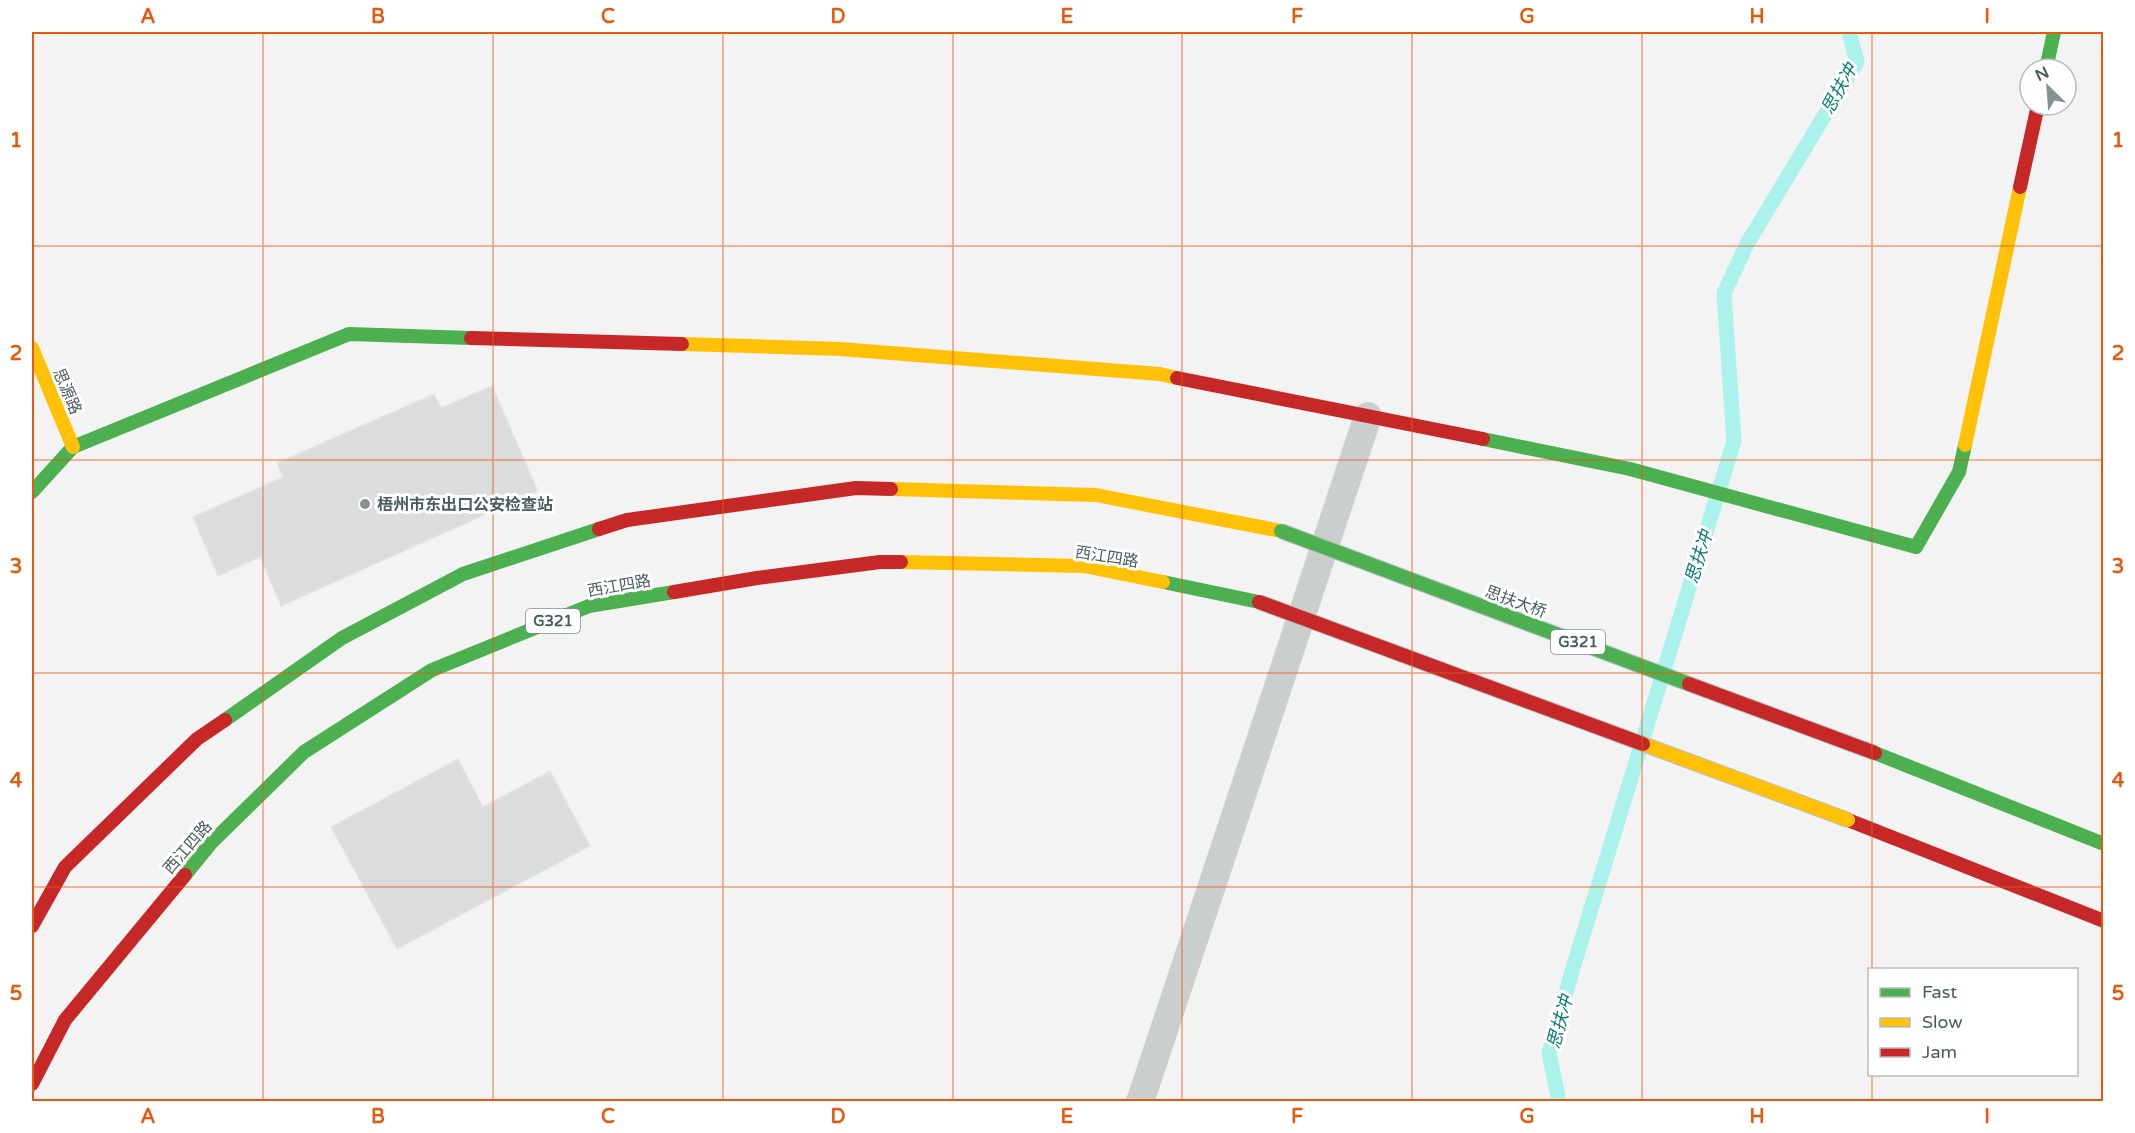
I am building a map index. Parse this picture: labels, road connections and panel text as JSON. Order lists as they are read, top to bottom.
{
  "streets": {
    "main road": [
      "思源路",
      "西江四路",
      "思扶大桥",
      "G321"
    ]
  },
  "water": ["思扶冲"],
  "places": ["梧州市东出口公安检查站"],
  "legend": ["Fast", "Slow", "Jam"],
  "north": "top left",
  "grid": {
    "columns": [
      "A",
      "B",
      "C",
      "D",
      "E",
      "F",
      "G",
      "H",
      "I"
    ],
    "rows": [
      "1",
      "2",
      "3",
      "4",
      "5"
    ]
  }
}
